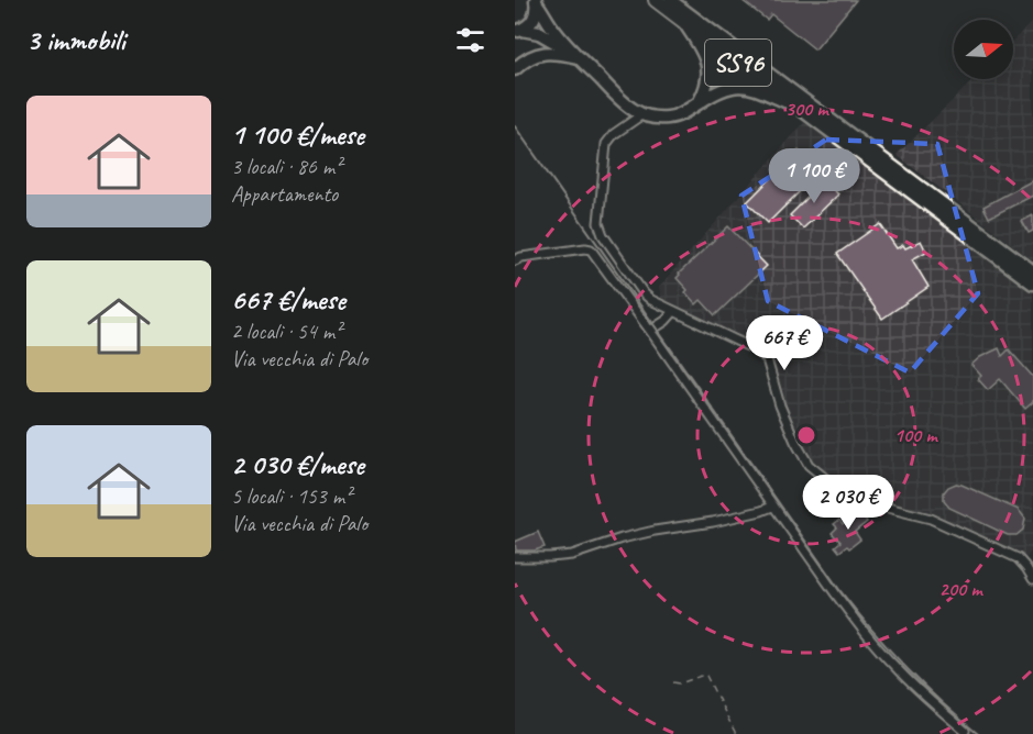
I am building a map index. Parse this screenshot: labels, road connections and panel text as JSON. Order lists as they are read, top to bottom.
{
  "streets": {
    "main road": ["SS96"]
  },
  "north": "right",
  "page": {
    "heading": "3 immobili",
    "list": [
      {
        "name": "1 100 €/mese",
        "note": "3 locali · 86 m² · Appartamento"
      },
      {
        "name": "667 €/mese",
        "note": "2 locali · 54 m² · Via vecchia di Palo"
      },
      {
        "name": "2 030 €/mese",
        "note": "5 locali · 153 m² · Via vecchia di Palo"
      }
    ],
    "price": ["1 100 €", "667 €", "2 030 €"]
  },
  "rings": ["300 m", "100 m", "200 m"]
}
